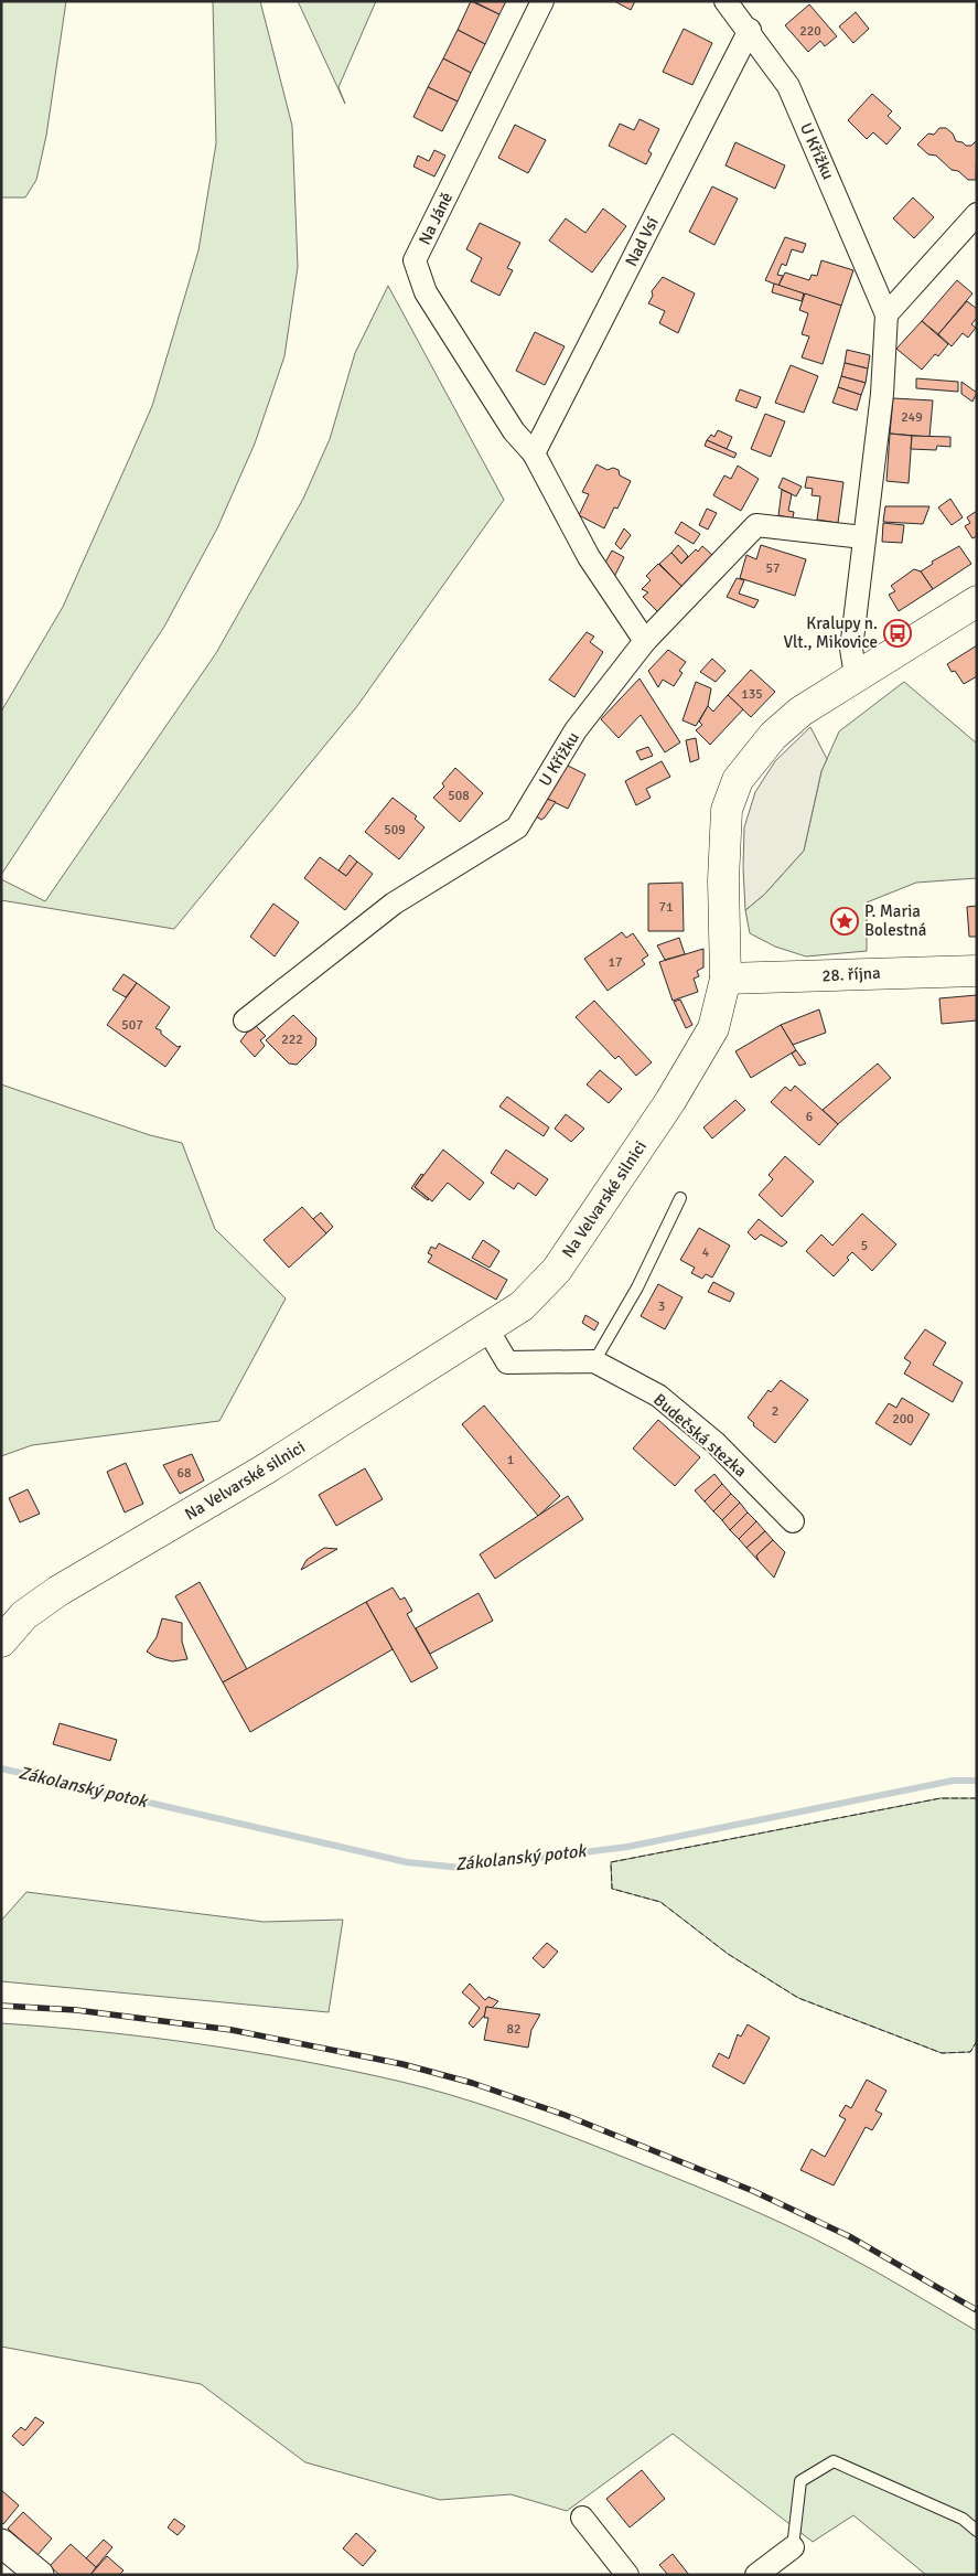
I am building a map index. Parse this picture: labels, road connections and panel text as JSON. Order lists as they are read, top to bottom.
{
  "streets": {
    "main road": ["28. října", "Na Velvarské silnici"],
    "street": [
      "U Křížku",
      "Na Jáně",
      "Nad Vsí",
      "Budečská stezka"
    ]
  },
  "crossings": [
    ["U Křížku", "Na Jáně"],
    ["U Křížku", "Nad Vsí"],
    ["U Křížku", "Na Velvarské silnici"],
    ["Na Jáně", "Nad Vsí"],
    ["28. října", "Na Velvarské silnici"],
    ["Na Velvarské silnici", "Budečská stezka"]
  ],
  "water": ["Zákolanský potok"],
  "places": {
    "bus stop": ["Kralupy n. Vlt., Mikovice"],
    "place": ["P. Maria Bolestná"]
  },
  "house_numbers": [
    "220",
    "249",
    "57",
    "135",
    "508",
    "509",
    "71",
    "17",
    "507",
    "222",
    "6",
    "5",
    "4",
    "3",
    "2",
    "200",
    "1",
    "68",
    "82"
  ]
}
